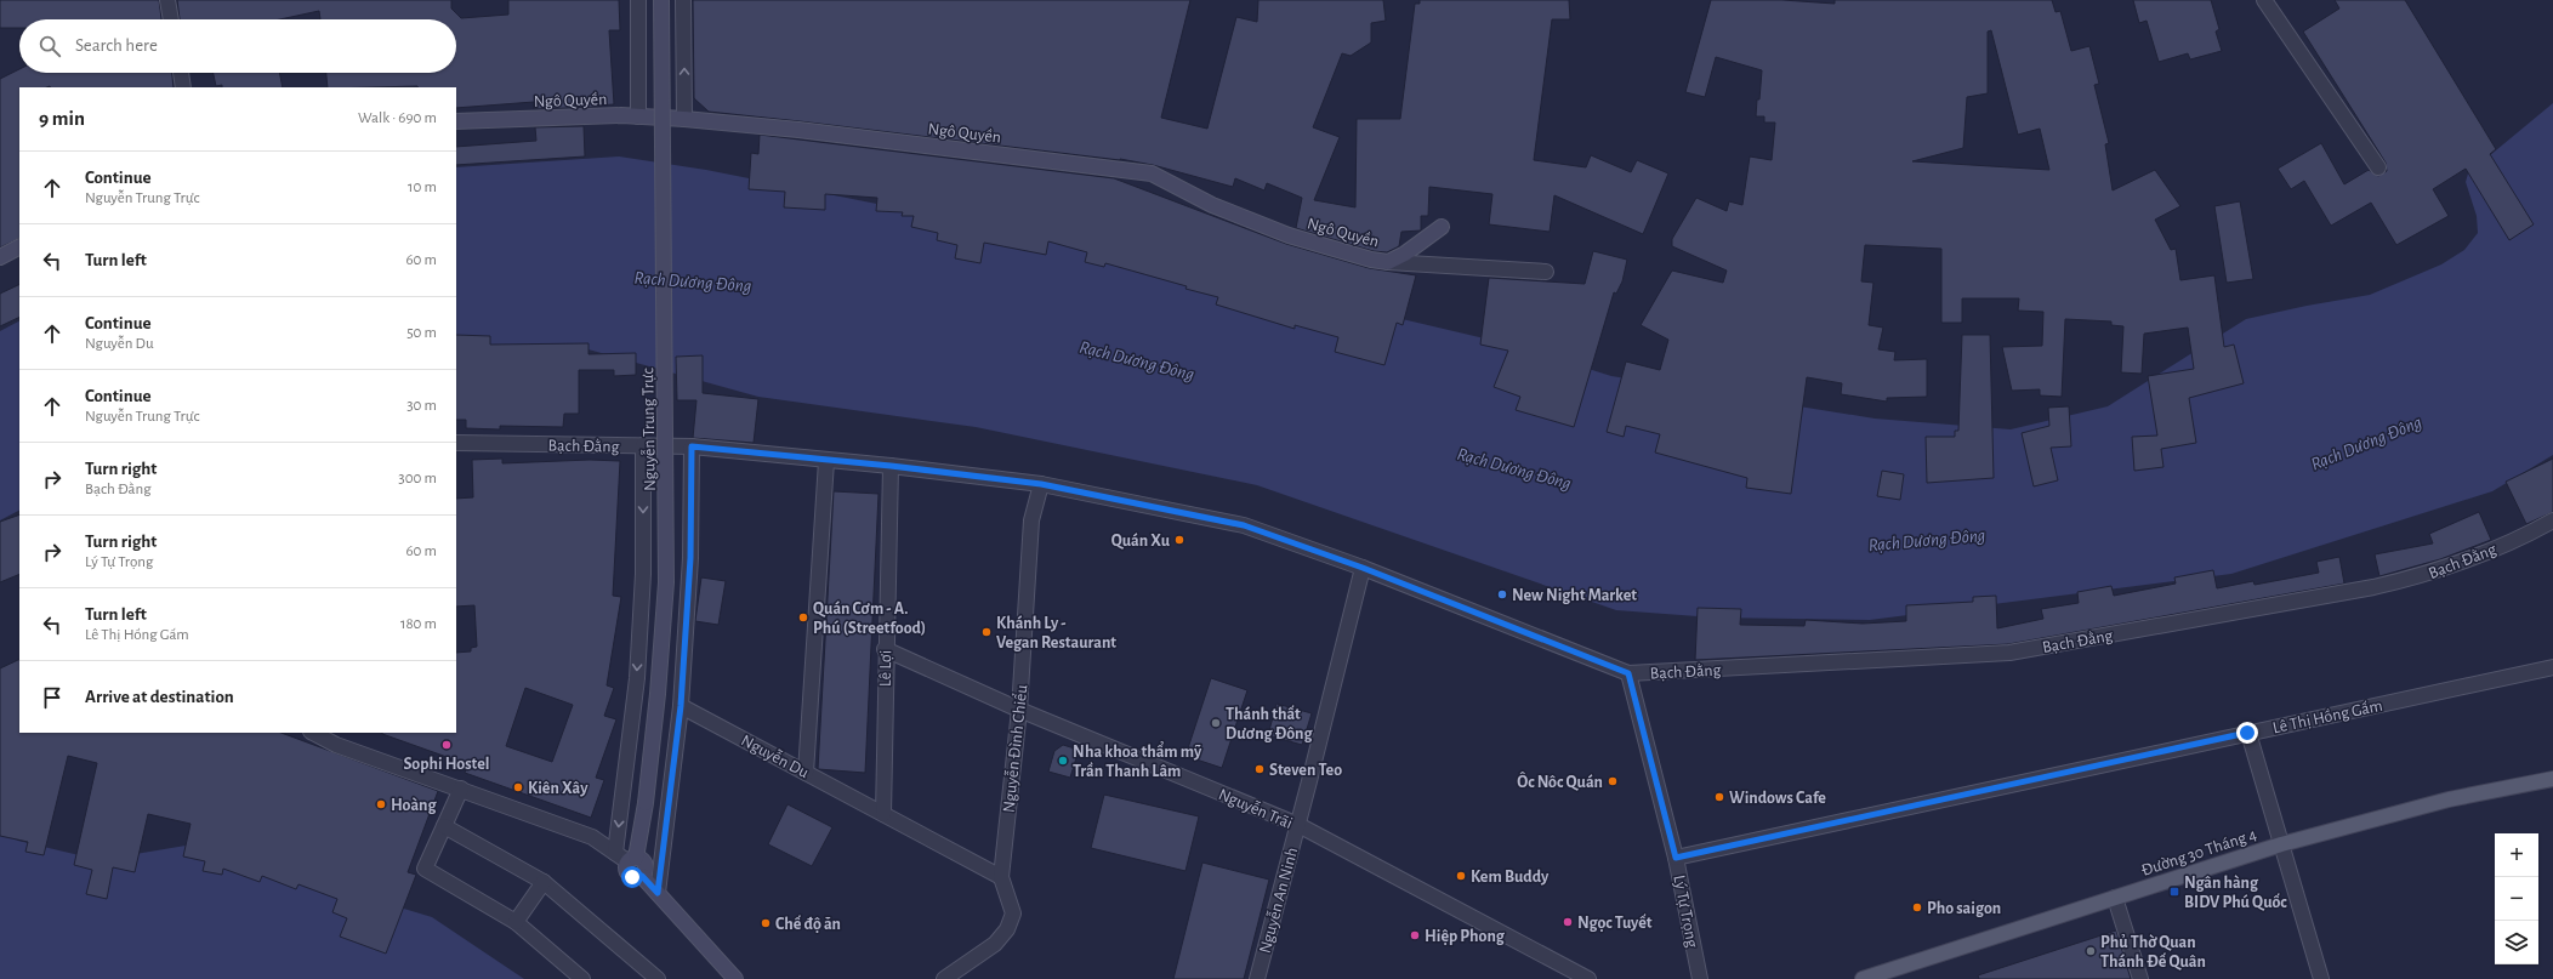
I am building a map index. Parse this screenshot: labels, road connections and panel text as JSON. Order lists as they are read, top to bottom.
{
  "streets": {
    "main road": ["Đường 30 Tháng 4"],
    "street": [
      "Ngô Quyền",
      "Nguyễn Trung Trực",
      "Bạch Đằng",
      "Lê Lợi",
      "Lê Thị Hồng Gấm",
      "Nguyễn Đình Chiểu",
      "Nguyễn Du",
      "Nguyễn Trãi",
      "Nguyễn An Ninh",
      "Lý Tự Trọng"
    ]
  },
  "crossings": [
    ["Bạch Đằng", "Lê Lợi"],
    ["Bạch Đằng", "Nguyễn Đình Chiểu"],
    ["Bạch Đằng", "Nguyễn An Ninh"],
    ["Bạch Đằng", "Lý Tự Trọng"],
    ["Lê Lợi", "Nguyễn Du"],
    ["Lê Lợi", "Nguyễn Trãi"],
    ["Lê Thị Hồng Gấm", "Lý Tự Trọng"],
    ["Nguyễn Đình Chiểu", "Nguyễn Du"],
    ["Nguyễn Đình Chiểu", "Nguyễn Trãi"],
    ["Nguyễn Trãi", "Nguyễn An Ninh"]
  ],
  "water": ["Rạch Dương Đông"],
  "places": {
    "other": [
      "Quán Xu",
      "New Night Market",
      "Quán Cơm - A. Phú (Streetfood)",
      "Khánh Ly - Vegan Restaurant",
      "Thánh thất Dương Đông",
      "Sophi Hostel",
      "Nha khoa thẩm mỹ Trần Thanh Lâm",
      "Steven Teo",
      "Ôc Nôc Quán",
      "Kiên Xây",
      "Windows Cafe",
      "Hoàng",
      "Kem Buddy",
      "Pho saigon",
      "Ngọc Tuyết",
      "Chế độ ăn",
      "Hiệp Phong",
      "Phủ Thờ Quan Thánh Đế Quân"
    ],
    "transit": ["Ngân hàng BIDV Phú Quốc"]
  },
  "page": {
    "search": "Search here",
    "heading": ["9 min", "Walk · 690 m"],
    "list": [
      ["Continue", "Nguyễn Trung Trực", "10 m"],
      ["Turn left", "60 m"],
      ["Continue", "Nguyễn Du", "50 m"],
      ["Continue", "Nguyễn Trung Trực", "30 m"],
      ["Turn right", "Bạch Đằng", "300 m"],
      ["Turn right", "Lý Tự Trọng", "60 m"],
      ["Turn left", "Lê Thị Hồng Gấm", "180 m"],
      "Arrive at destination"
    ],
    "map_buttons": ["+", "−"]
  }
}
